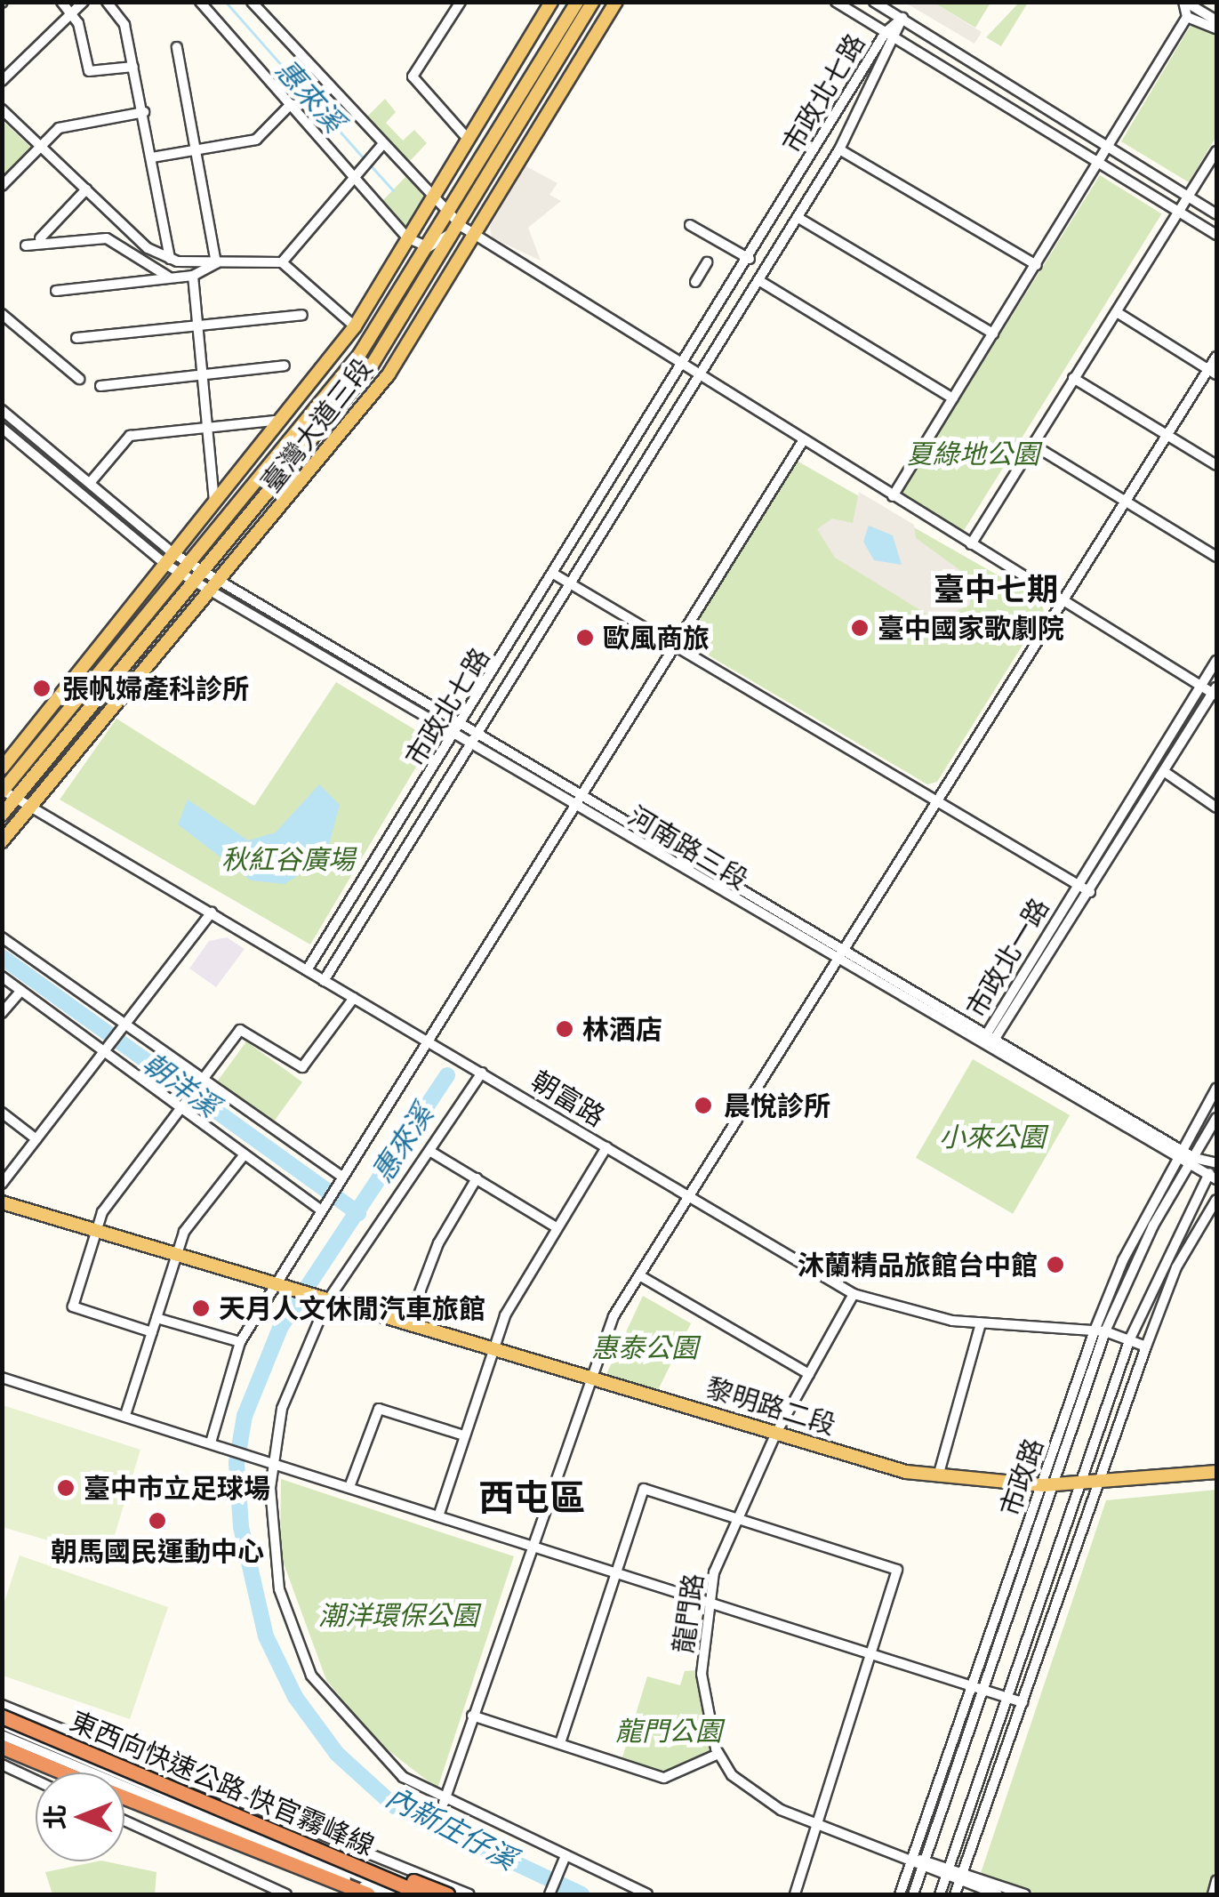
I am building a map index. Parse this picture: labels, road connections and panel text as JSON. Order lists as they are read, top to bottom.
{
  "streets": {
    "highway": ["東西向快速公路 快官霧峰線"],
    "main road": ["臺灣大道三段", "黎明路二段"],
    "street": [
      "市政北七路",
      "河南路三段",
      "市政北一路",
      "朝富路",
      "市政路",
      "龍門路"
    ]
  },
  "crossings": [
    ["市政北七路", "河南路三段"],
    ["市政北七路", "朝富路"],
    ["臺灣大道三段", "河南路三段"],
    ["臺灣大道三段", "朝富路"],
    ["河南路三段", "市政北一路"],
    ["河南路三段", "市政路"],
    ["朝富路", "市政路"],
    ["朝富路", "龍門路"],
    ["黎明路二段", "市政路"],
    ["黎明路二段", "龍門路"],
    ["市政路", "龍門路"]
  ],
  "districts": ["臺中七期", "西屯區"],
  "water": ["惠來溪", "朝洋溪", "內新庄仔溪"],
  "parks": [
    "夏綠地公園",
    "秋紅谷廣場",
    "小來公園",
    "惠泰公園",
    "潮洋環保公園",
    "龍門公園"
  ],
  "places": [
    "臺中國家歌劇院",
    "歐風商旅",
    "張帆婦產科診所",
    "林酒店",
    "晨悅診所",
    "沐蘭精品旅館台中館",
    "天月人文休閒汽車旅館",
    "臺中市立足球場",
    "朝馬國民運動中心"
  ],
  "north": "left"
}
